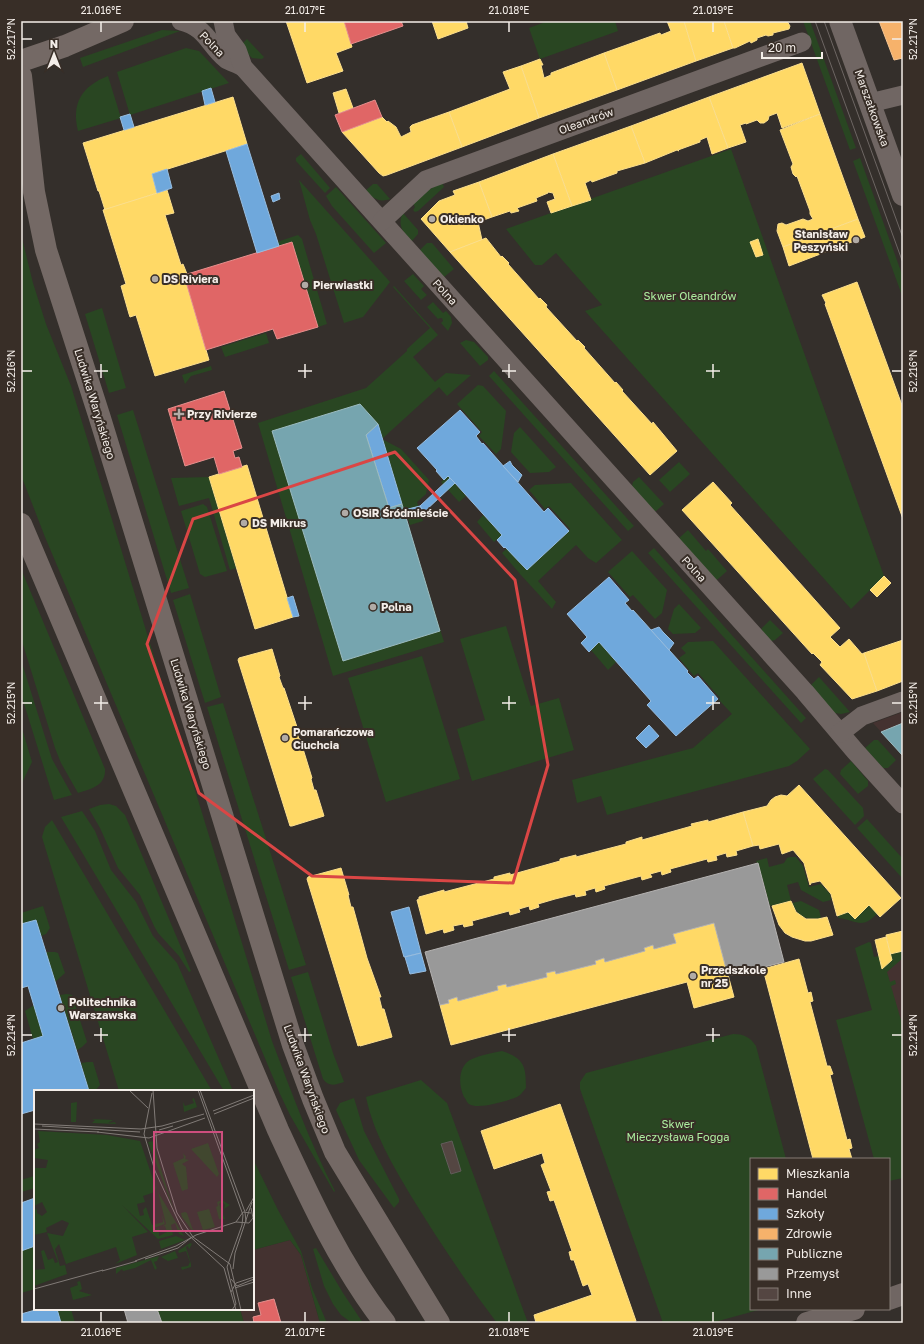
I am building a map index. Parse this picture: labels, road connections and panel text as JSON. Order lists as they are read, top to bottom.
{
  "streets": {
    "main road": ["Ludwika Waryńskiego"],
    "street": ["Polna", "Marszałkowska", "Oleandrów"]
  },
  "crossings": [
    ["Polna", "Oleandrów"]
  ],
  "parks": ["Skwer Oleandrów", "Skwer Mieczysława Fogga"],
  "places": {
    "other": [
      "Okienko",
      "Stanisław Peszyński",
      "DS Riviera",
      "Pierwiastki",
      "OSiR Śródmieście",
      "DS Mikrus",
      "Polna",
      "Pomarańczowa Ciuchcia",
      "Przedszkole nr 25",
      "Politechnika Warszawska"
    ],
    "health": ["Przy Rivierze"]
  },
  "legend": [
    "Mieszkania",
    "Handel",
    "Szkoły",
    "Zdrowie",
    "Publiczne",
    "Przemysł",
    "Inne"
  ],
  "scale_bar": "20 m",
  "north": "top",
  "coordinates": [
    "21.016°E",
    "21.017°E",
    "21.018°E",
    "21.019°E",
    "52.217°N",
    "52.216°N",
    "52.215°N",
    "52.214°N"
  ]
}
